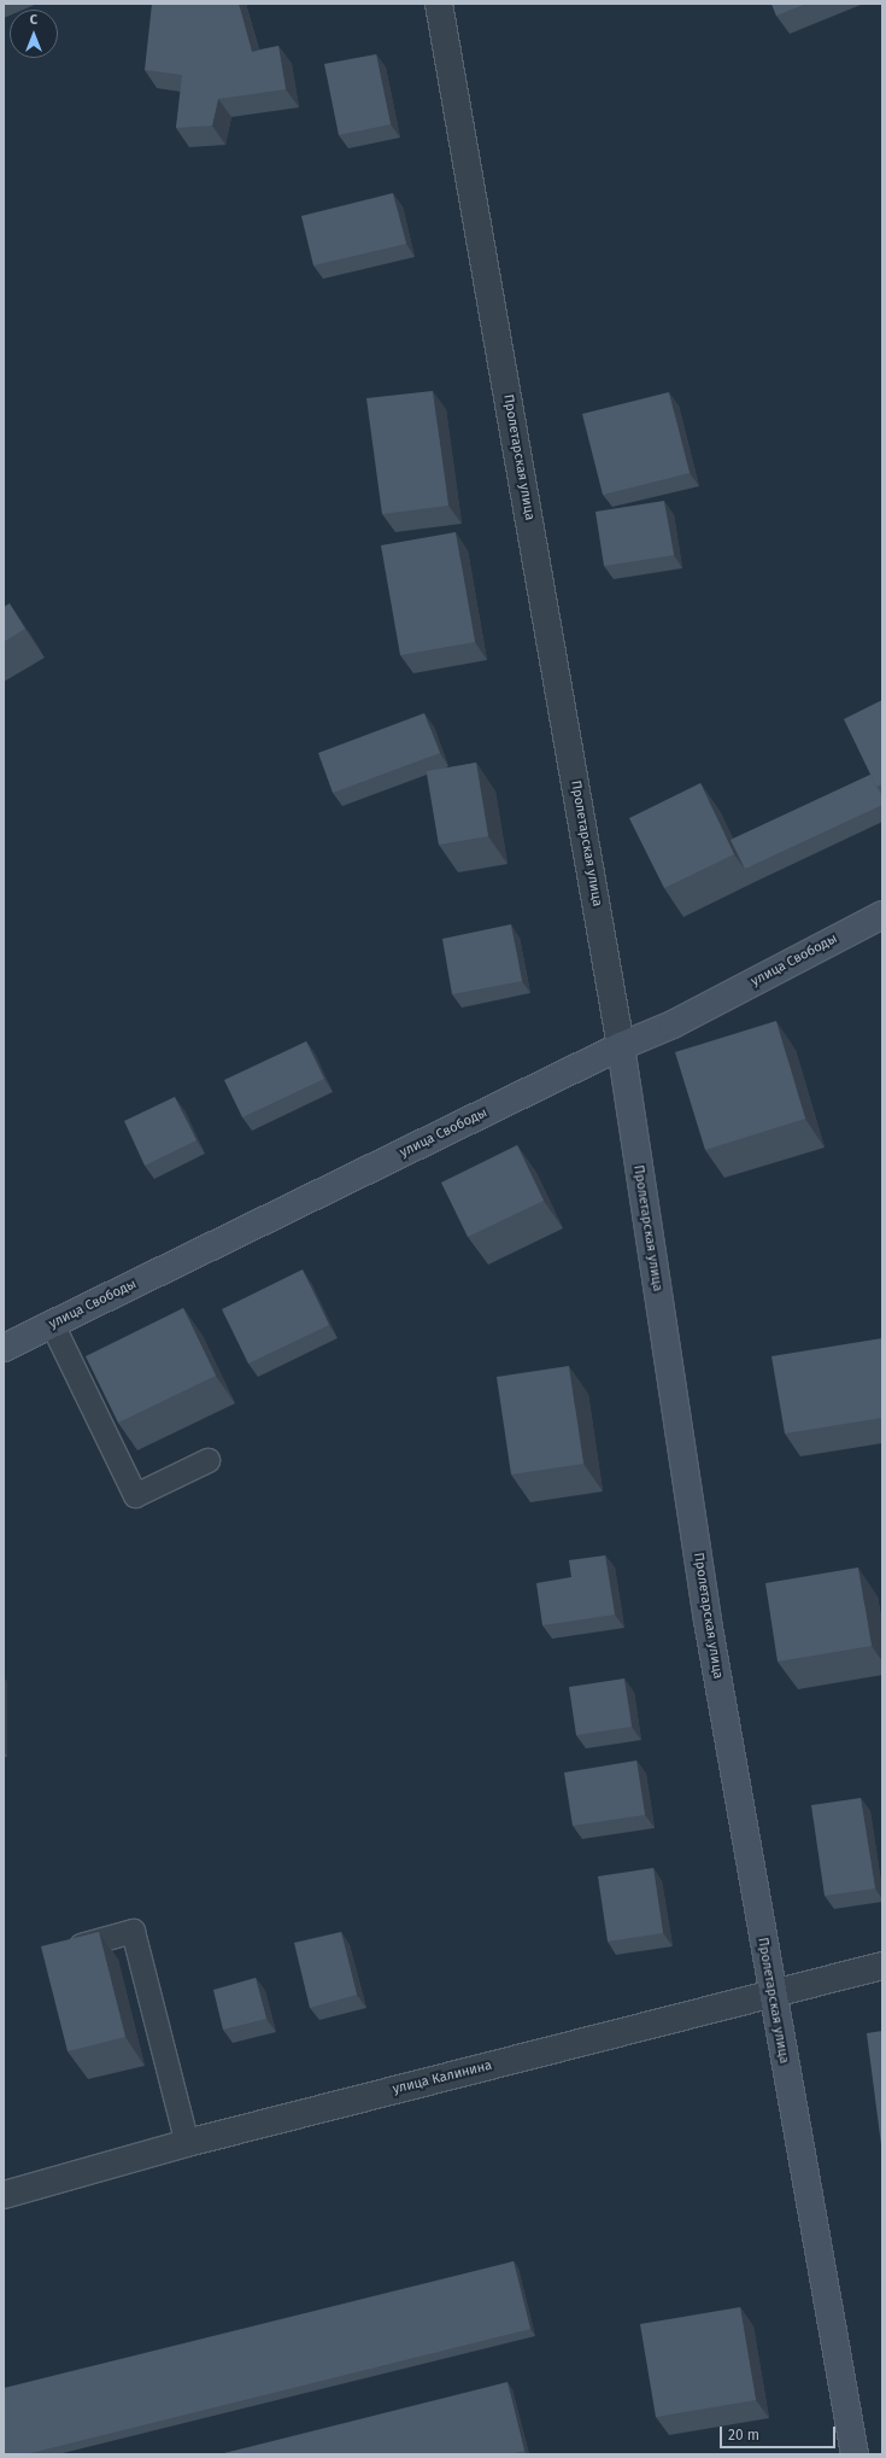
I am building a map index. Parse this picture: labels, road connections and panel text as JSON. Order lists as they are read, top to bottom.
{
  "streets": {
    "street": ["Пролетарская улица", "улица Свободы", "улица Калинина"]
  },
  "crossings": [
    ["Пролетарская улица", "улица Свободы"],
    ["Пролетарская улица", "улица Калинина"]
  ],
  "scale_bar": "20 m",
  "north": "top"
}
